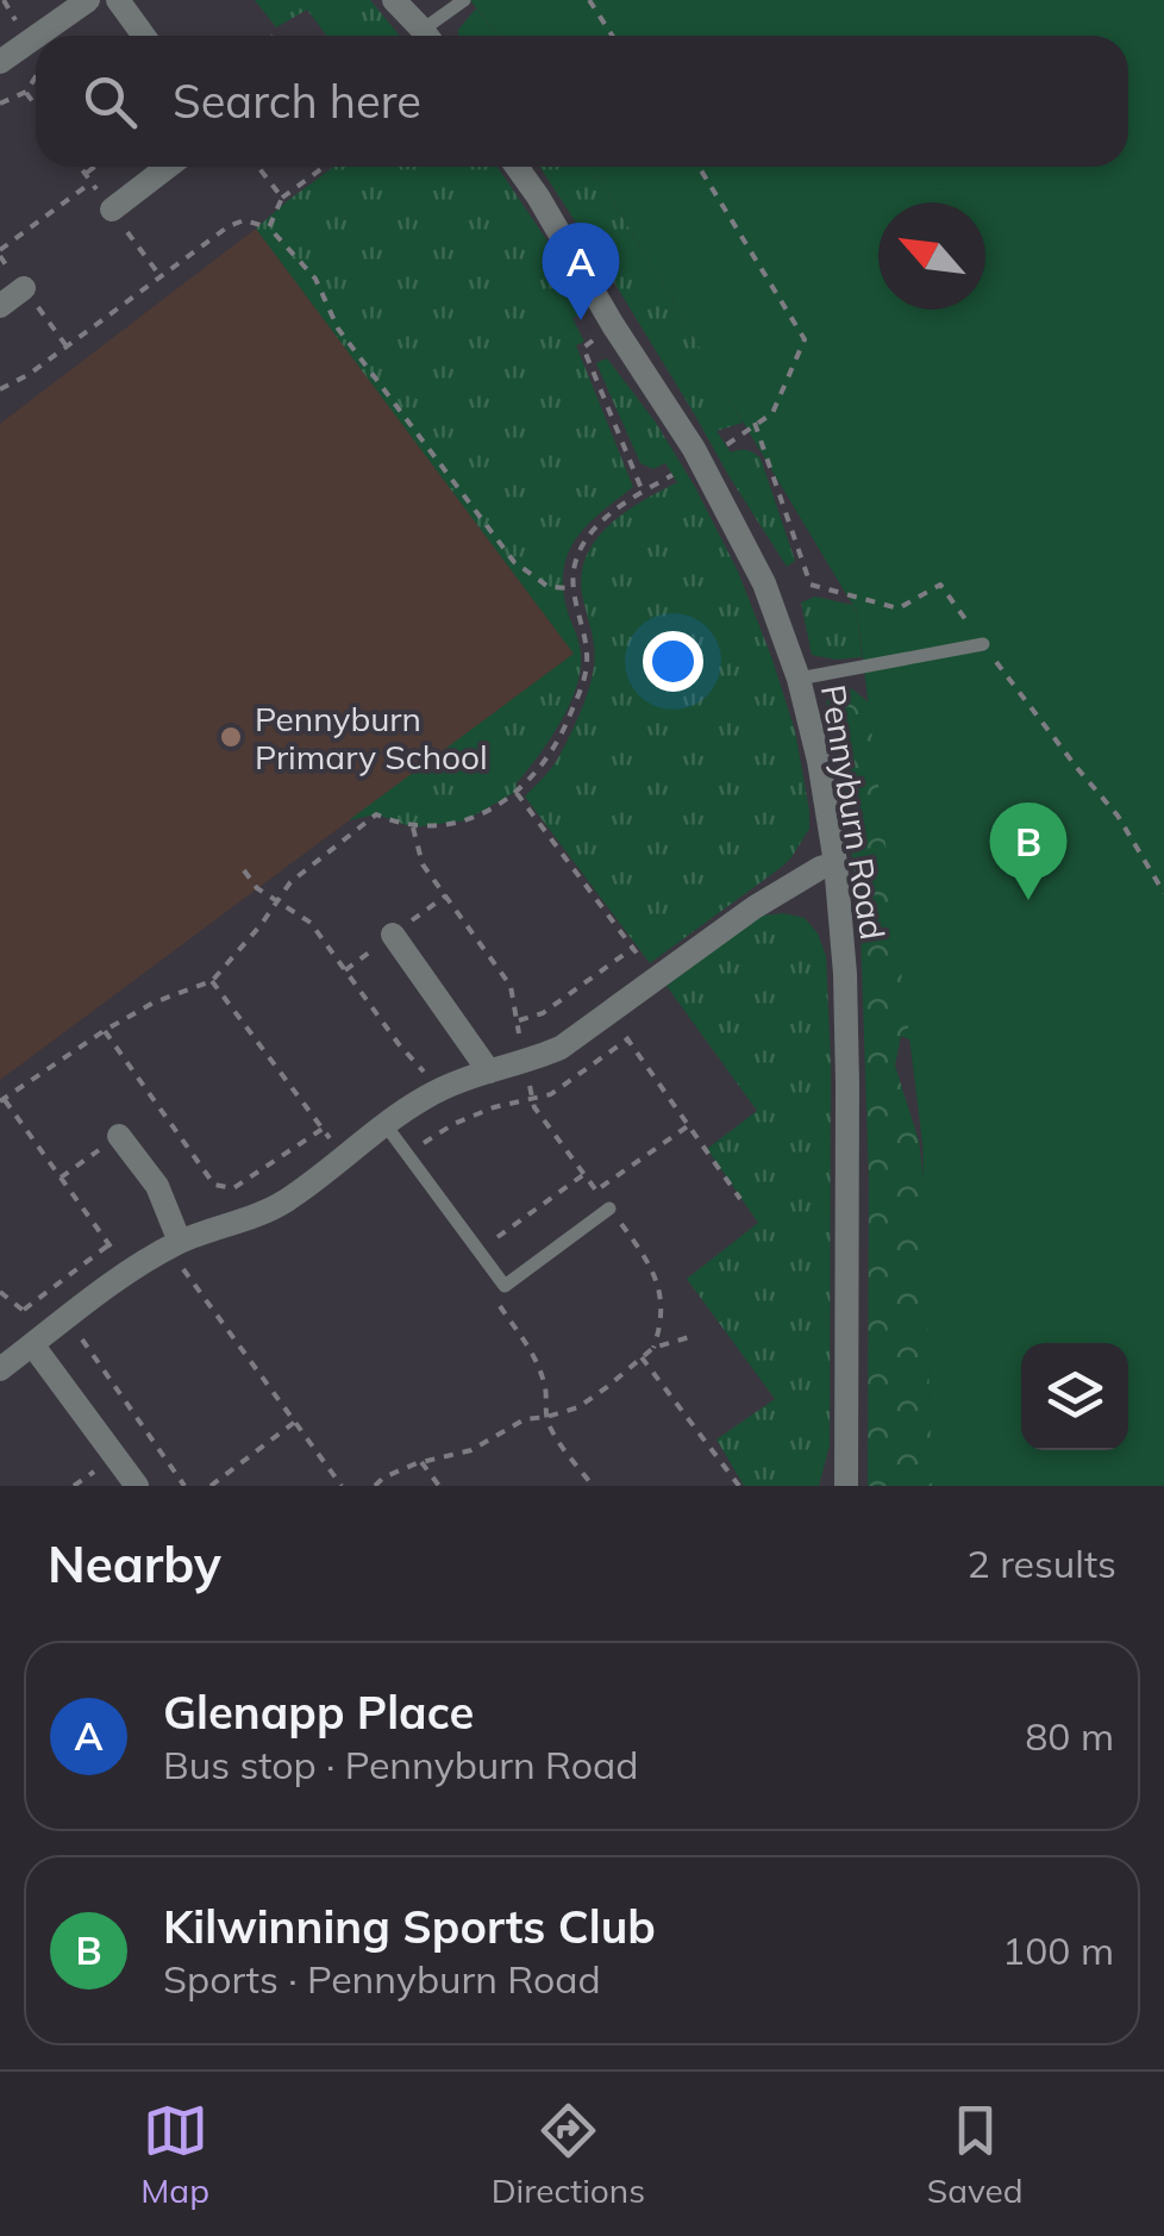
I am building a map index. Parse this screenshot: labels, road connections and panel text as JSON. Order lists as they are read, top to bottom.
{
  "streets": {
    "street": ["Pennyburn Road"]
  },
  "places": ["Pennyburn Primary School"],
  "north": "top left",
  "page": {
    "search": "Search here",
    "pins": ["A", "B"],
    "heading": ["Nearby", "2 results"],
    "list": [
      {
        "mark": "A",
        "name": "Glenapp Place",
        "note": "Bus stop · Pennyburn Road",
        "value": "80 m"
      },
      {
        "mark": "B",
        "name": "Kilwinning Sports Club",
        "note": "Sports · Pennyburn Road",
        "value": "100 m"
      }
    ],
    "nav": ["Map", "Directions", "Saved"]
  }
}
